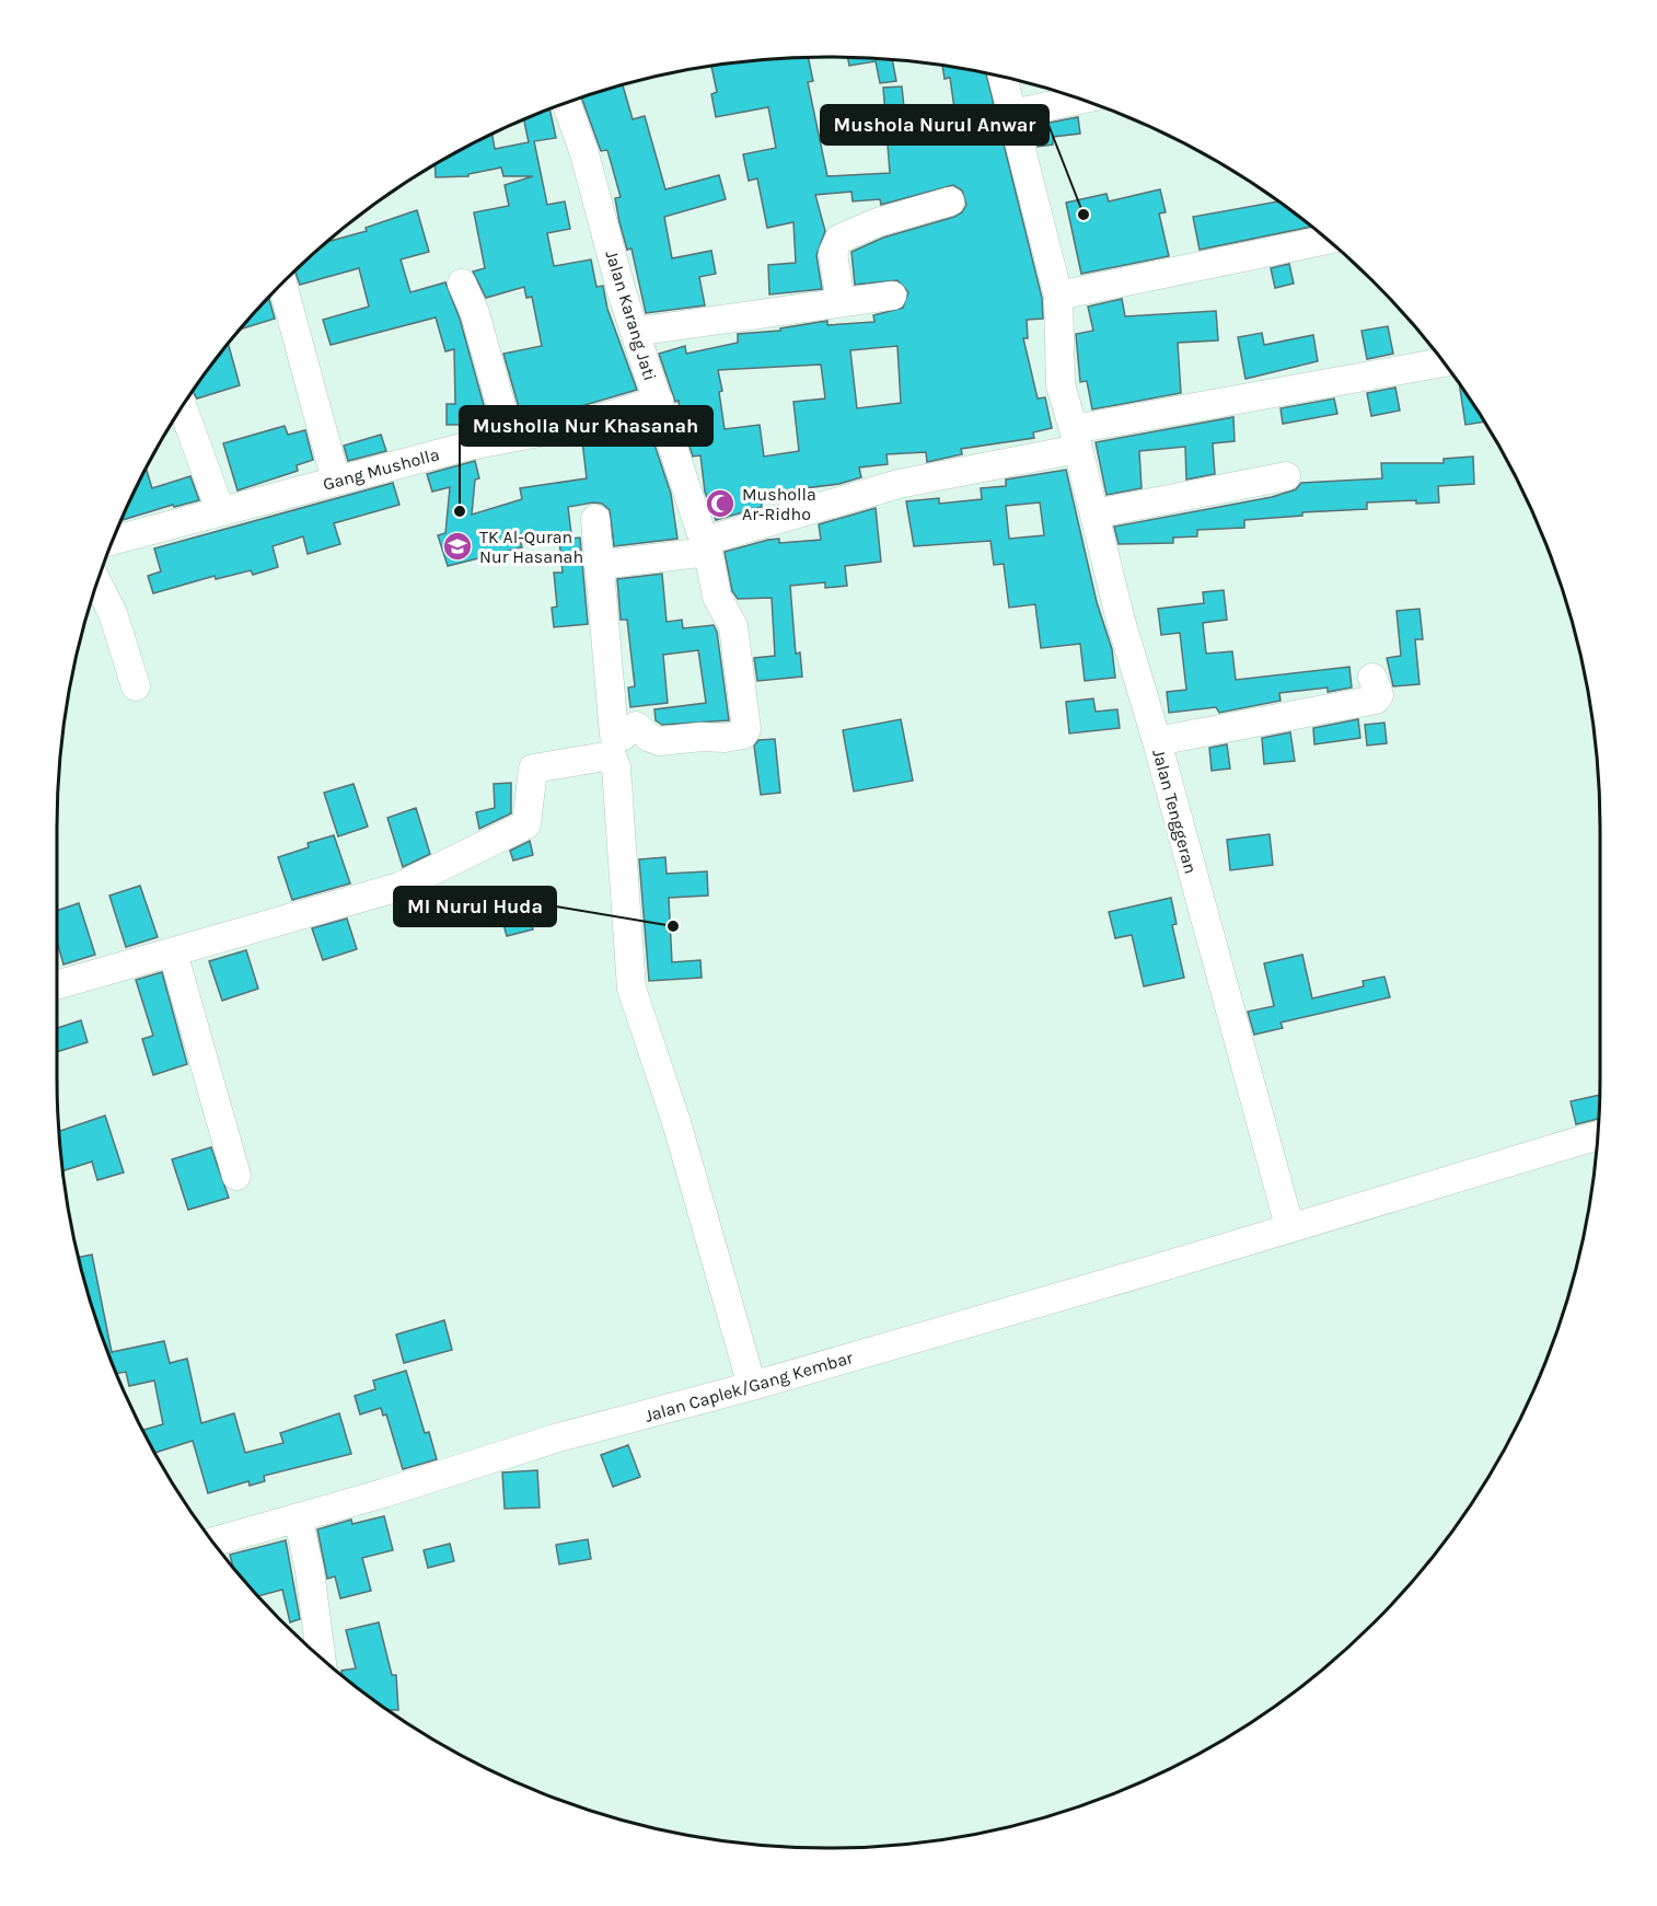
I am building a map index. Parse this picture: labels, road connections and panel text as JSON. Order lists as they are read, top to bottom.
{
  "streets": {
    "street": [
      "Jalan Karang Jati",
      "Gang Musholla",
      "Jalan Tenggeran",
      "Jalan Caplek/Gang Kembar"
    ]
  },
  "crossings": [
    ["Jalan Karang Jati", "Gang Musholla"],
    ["Jalan Tenggeran", "Jalan Caplek/Gang Kembar"]
  ],
  "places": {
    "other": ["Mushola Nurul Anwar", "Musholla Nur Khasanah", "MI Nurul Huda"],
    "mosque": ["Musholla Ar-Ridho"],
    "school or university": ["TK Al-Quran Nur Hasanah"]
  }
}
